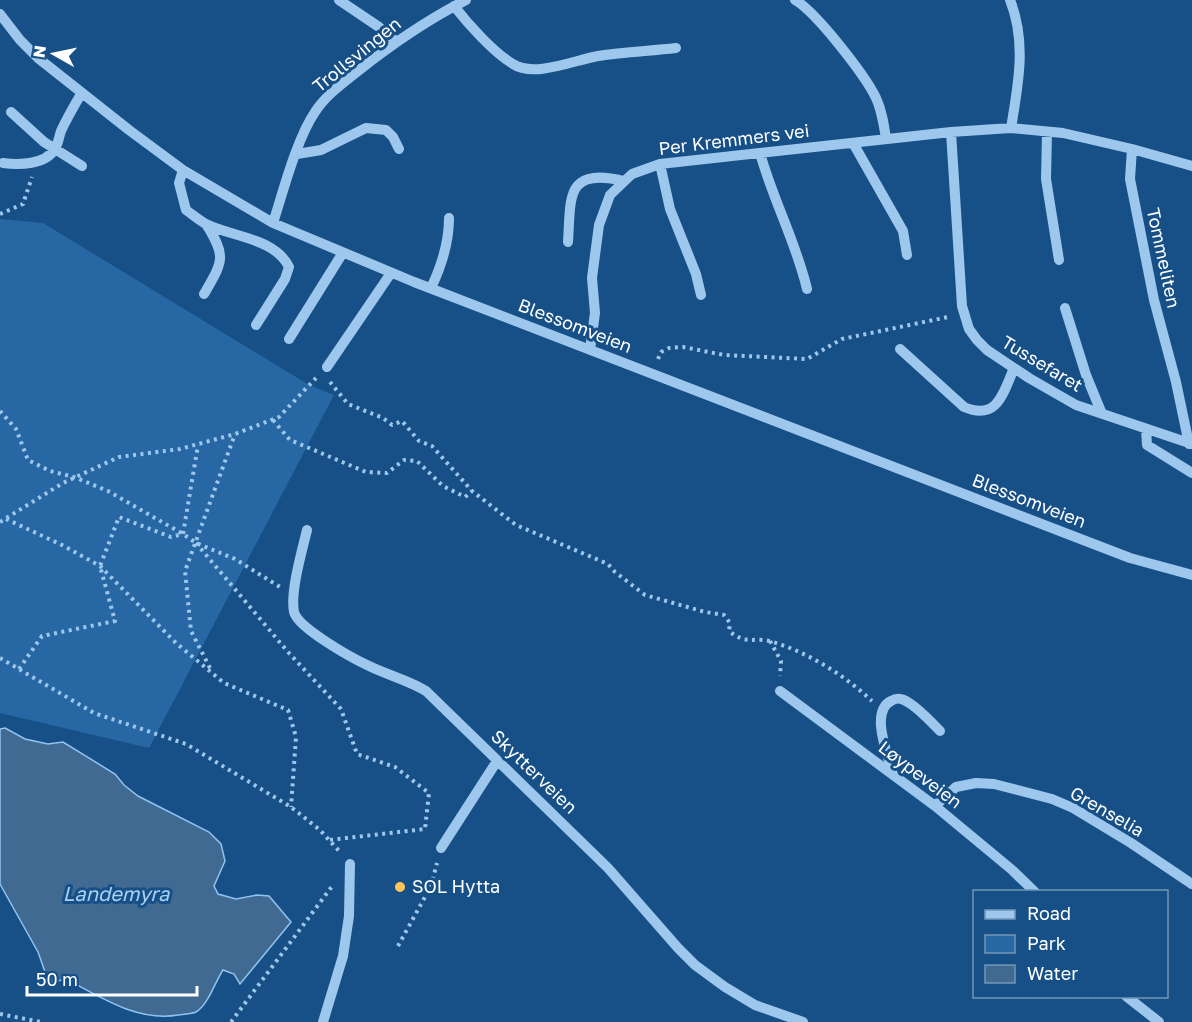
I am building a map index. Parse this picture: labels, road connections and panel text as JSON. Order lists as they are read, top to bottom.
{
  "streets": {
    "street": [
      "Trollsvingen",
      "Per Kremmers vei",
      "Tommeliten",
      "Blessomveien",
      "Tussefaret",
      "Skytterveien",
      "Løypeveien",
      "Grenselia"
    ]
  },
  "crossings": [
    ["Trollsvingen", "Blessomveien"],
    ["Per Kremmers vei", "Tommeliten"],
    ["Per Kremmers vei", "Blessomveien"],
    ["Per Kremmers vei", "Tussefaret"],
    ["Tommeliten", "Tussefaret"],
    ["Løypeveien", "Grenselia"]
  ],
  "water": ["Landemyra"],
  "places": ["SOL Hytta"],
  "legend": ["Road", "Park", "Water"],
  "scale_bar": "50 m",
  "north": "left"
}
